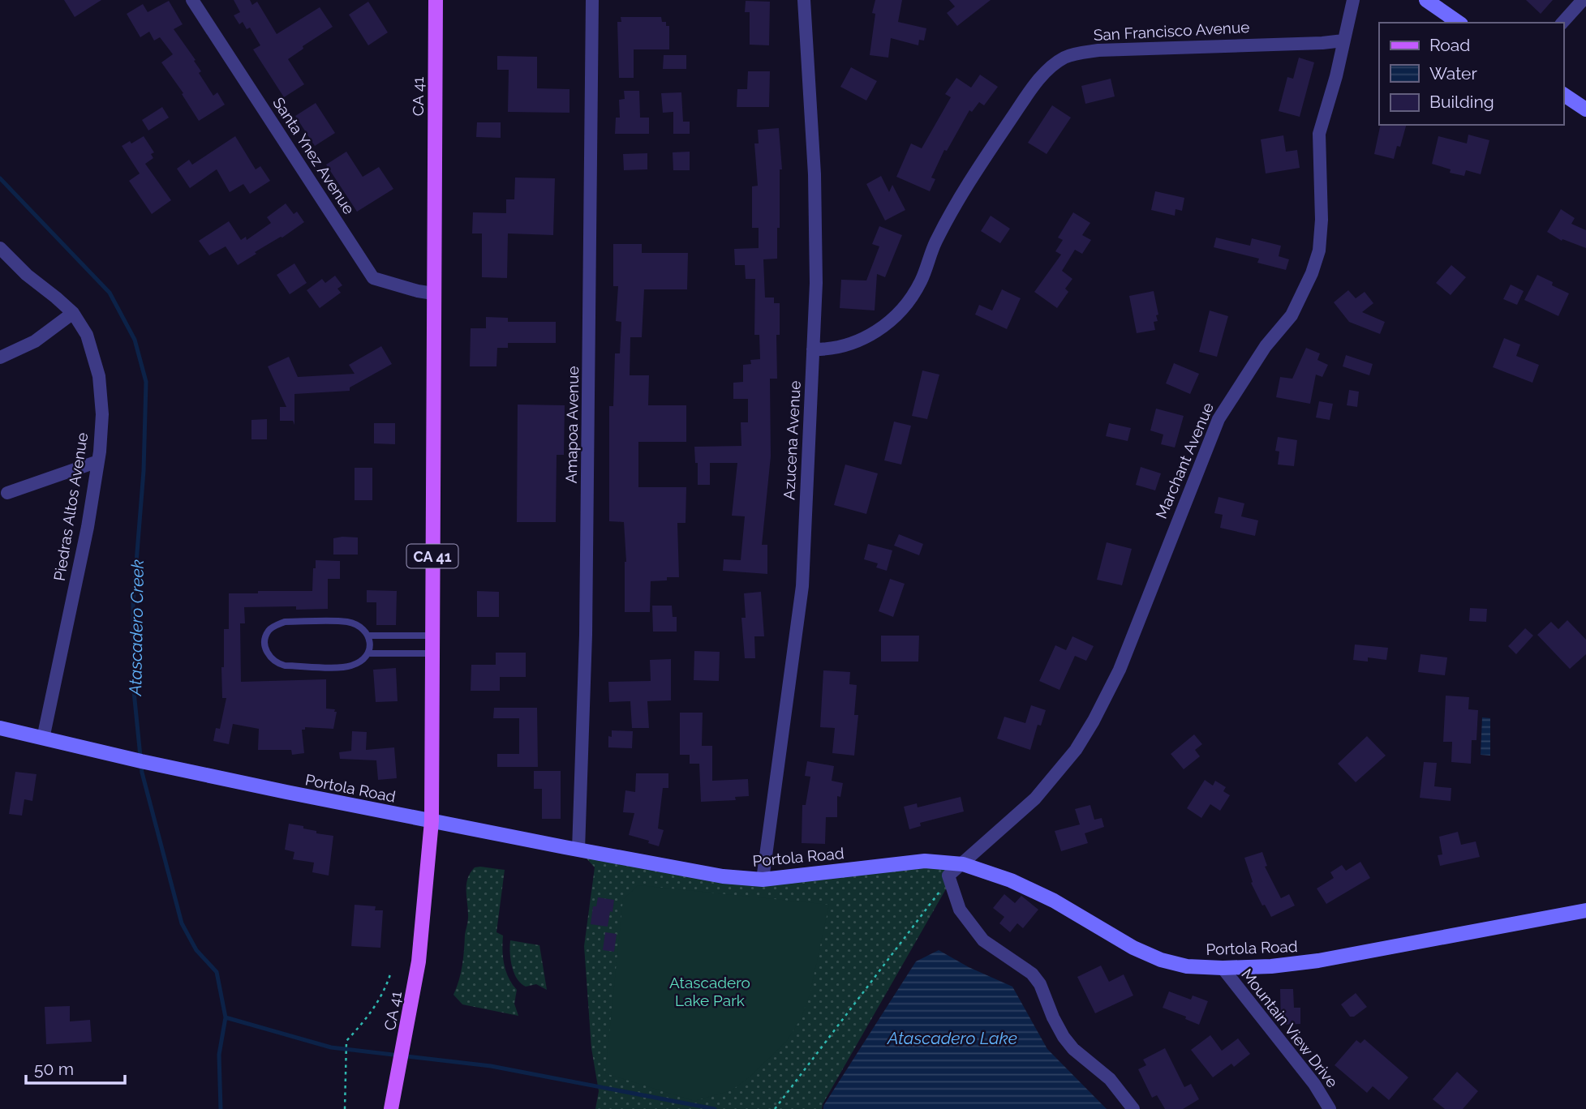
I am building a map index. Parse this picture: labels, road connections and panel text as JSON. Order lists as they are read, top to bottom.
{
  "streets": {
    "main road": ["CA 41"],
    "street": [
      "San Francisco Avenue",
      "Santa Ynez Avenue",
      "Amapoa Avenue",
      "Azucena Avenue",
      "Marchant Avenue",
      "Piedras Altos Avenue",
      "Portola Road",
      "Mountain View Drive"
    ]
  },
  "crossings": [
    ["San Francisco Avenue", "Azucena Avenue"],
    ["San Francisco Avenue", "Marchant Avenue"],
    ["CA 41", "Santa Ynez Avenue"],
    ["CA 41", "Portola Road"],
    ["Amapoa Avenue", "Portola Road"],
    ["Azucena Avenue", "Portola Road"],
    ["Marchant Avenue", "Portola Road"],
    ["Piedras Altos Avenue", "Portola Road"],
    ["Portola Road", "Mountain View Drive"]
  ],
  "water": ["Atascadero Creek", "Atascadero Lake"],
  "parks": ["Atascadero Lake Park"],
  "legend": ["Road", "Water", "Building"],
  "scale_bar": "50 m"
}
